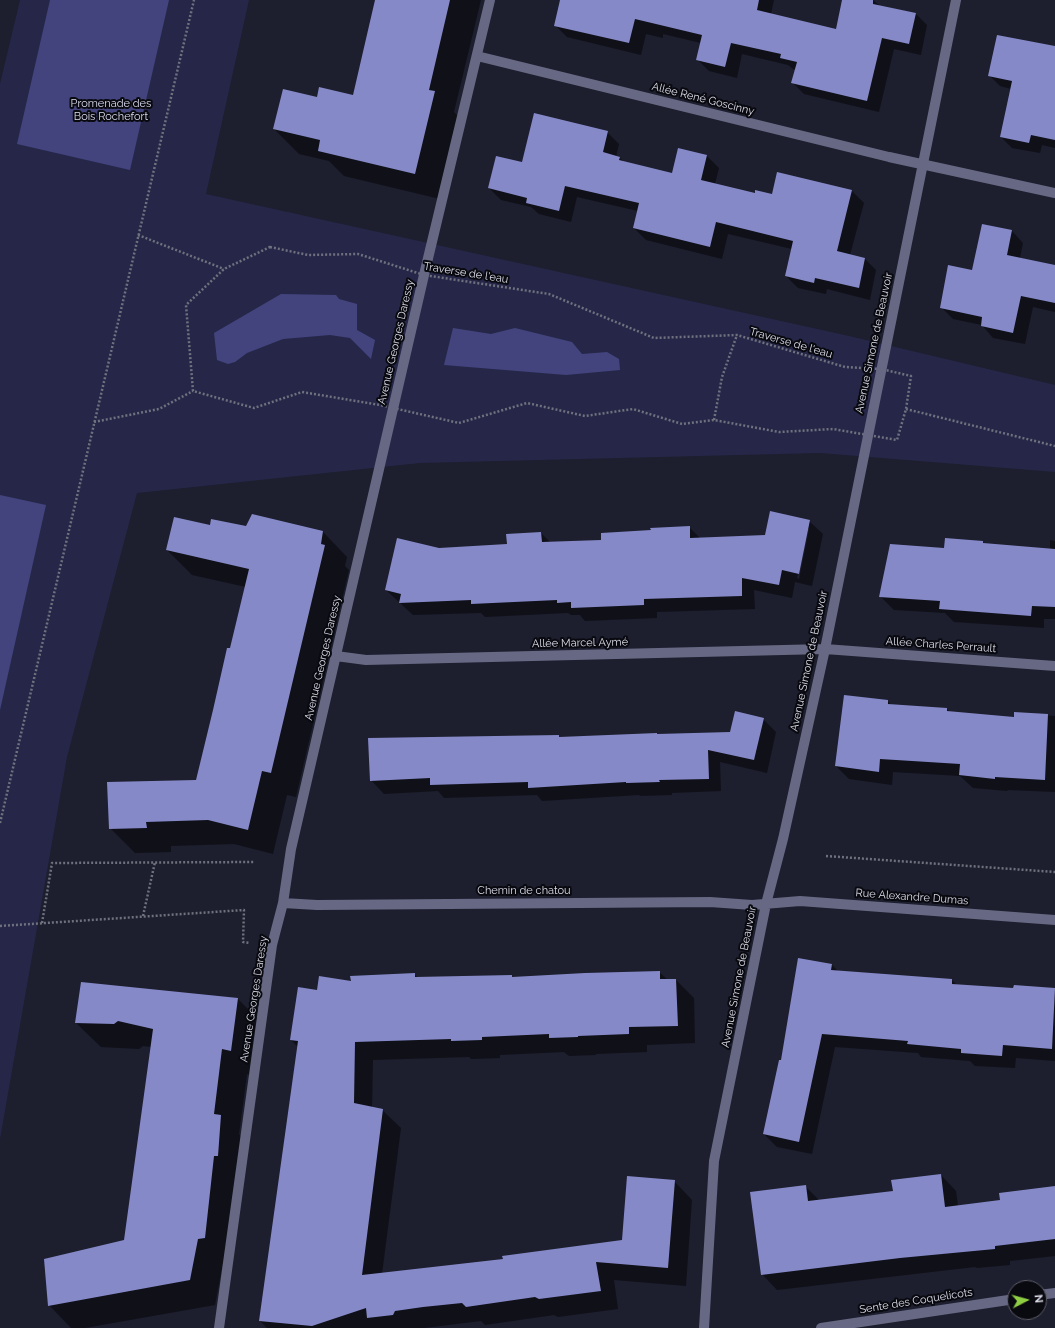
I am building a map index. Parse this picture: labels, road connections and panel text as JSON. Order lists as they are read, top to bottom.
{
  "streets": {
    "street": [
      "Allée René Goscinny",
      "Avenue Georges Daressy",
      "Avenue Simone de Beauvoir",
      "Allée Marcel Aymé",
      "Allée Charles Perrault",
      "Chemin de chatou",
      "Rue Alexandre Dumas",
      "Sente des Coquelicots"
    ],
    "path": ["Traverse de l'eau"]
  },
  "crossings": [
    ["Allée René Goscinny", "Avenue Georges Daressy"],
    ["Allée René Goscinny", "Avenue Simone de Beauvoir"],
    ["Traverse de l'eau", "Avenue Georges Daressy"],
    ["Traverse de l'eau", "Avenue Simone de Beauvoir"],
    ["Avenue Georges Daressy", "Allée Marcel Aymé"],
    ["Avenue Georges Daressy", "Chemin de chatou"],
    ["Avenue Simone de Beauvoir", "Allée Marcel Aymé"],
    ["Avenue Simone de Beauvoir", "Allée Charles Perrault"],
    ["Avenue Simone de Beauvoir", "Chemin de chatou"],
    ["Avenue Simone de Beauvoir", "Rue Alexandre Dumas"],
    ["Allée Marcel Aymé", "Allée Charles Perrault"],
    ["Chemin de chatou", "Rue Alexandre Dumas"]
  ],
  "parks": ["Promenade des Bois Rochefort"],
  "north": "right"
}
